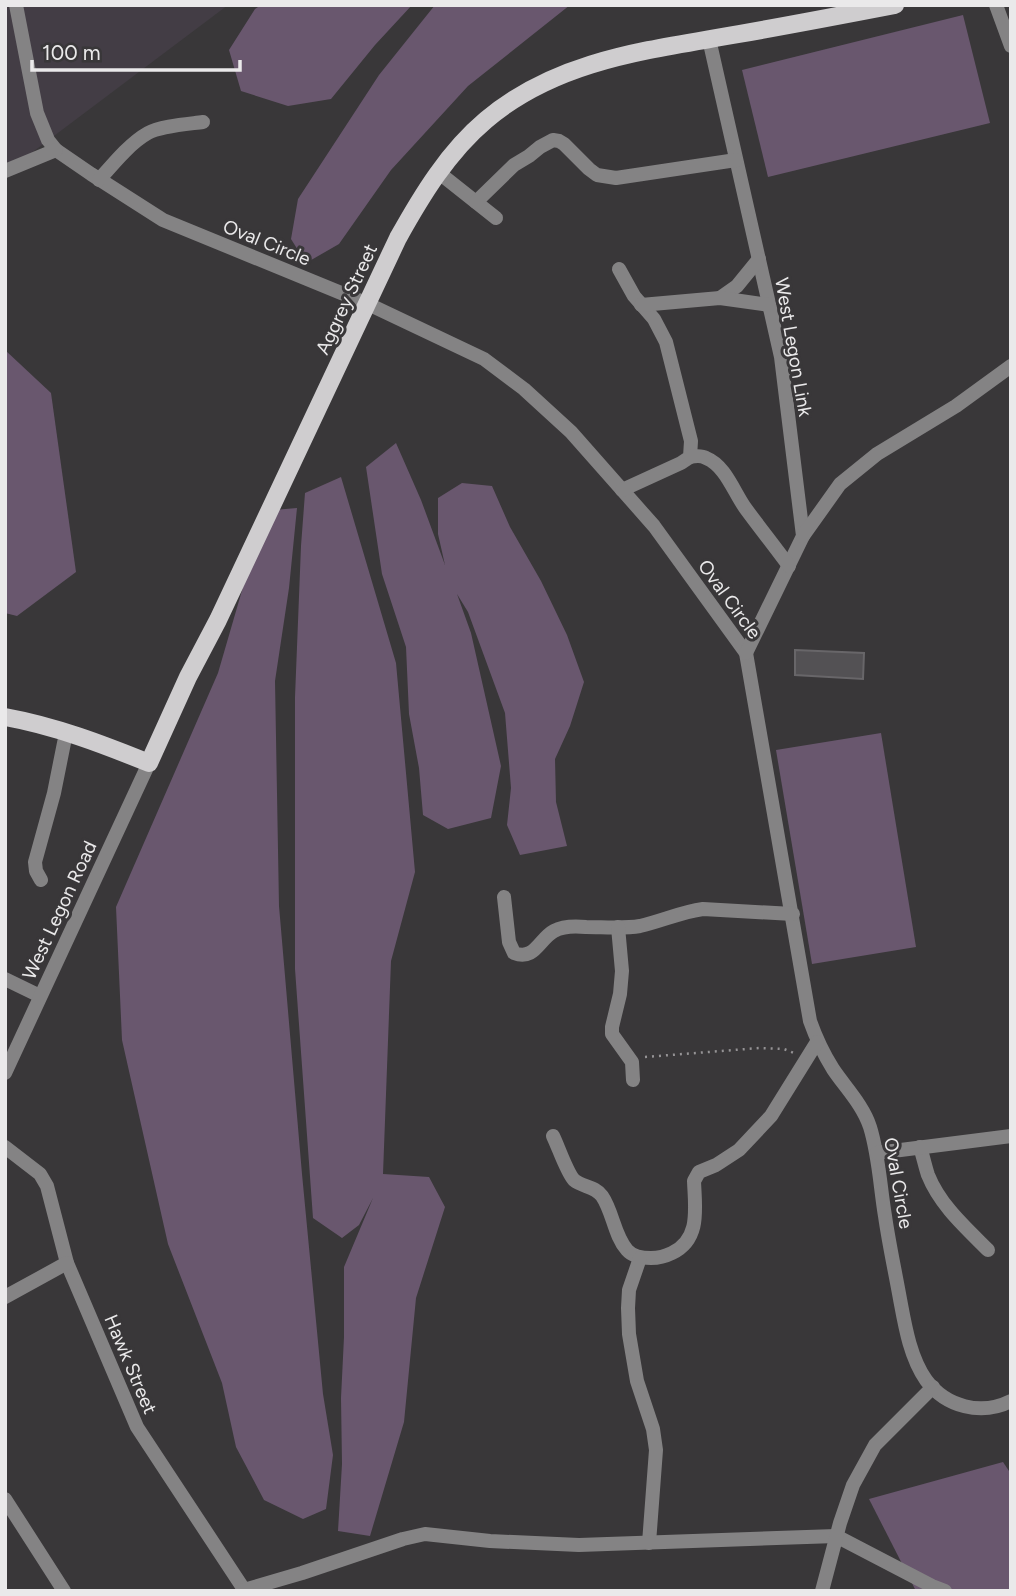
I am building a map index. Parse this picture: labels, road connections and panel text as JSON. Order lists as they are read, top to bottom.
{
  "streets": {
    "main road": ["Aggrey Street"],
    "street": [
      "Oval Circle",
      "West Legon Link",
      "West Legon Road",
      "Hawk Street"
    ]
  },
  "crossings": [
    ["Oval Circle", "Aggrey Street"],
    ["Aggrey Street", "West Legon Link"],
    ["Aggrey Street", "West Legon Road"]
  ],
  "scale_bar": "100 m"
}
